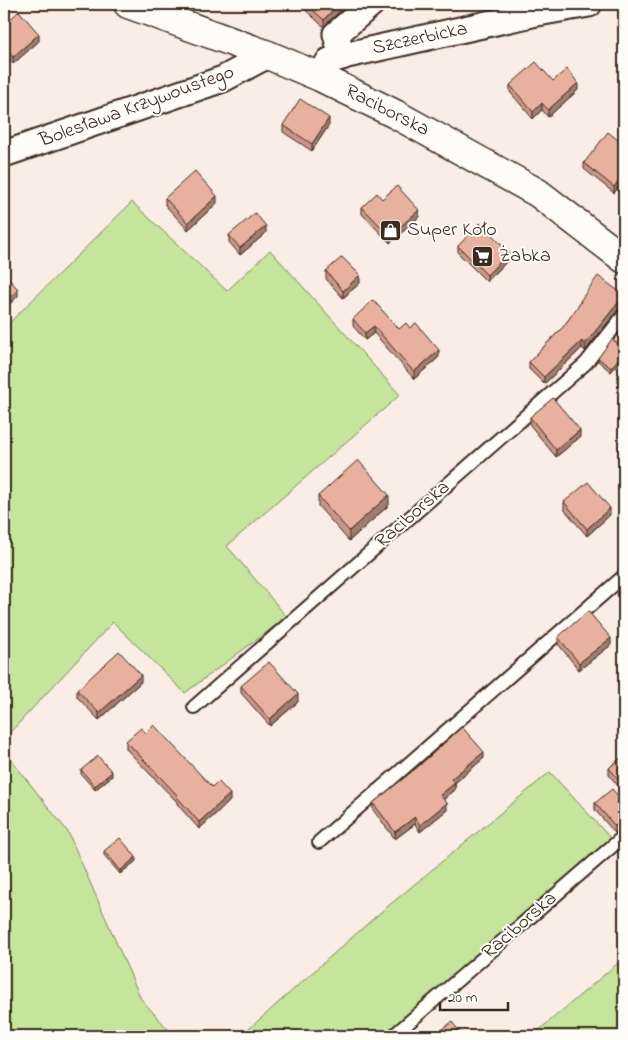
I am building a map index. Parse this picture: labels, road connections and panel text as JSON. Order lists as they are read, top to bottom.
{
  "streets": {
    "main road": ["Raciborska"],
    "street": ["Szczerbicka", "Bolesława Krzywoustego"]
  },
  "crossings": [
    ["Szczerbicka", "Raciborska"],
    ["Bolesława Krzywoustego", "Raciborska"]
  ],
  "places": {
    "shop": ["Super Koło"],
    "supermarket": ["Żabka"]
  },
  "scale_bar": "20 m"
}
